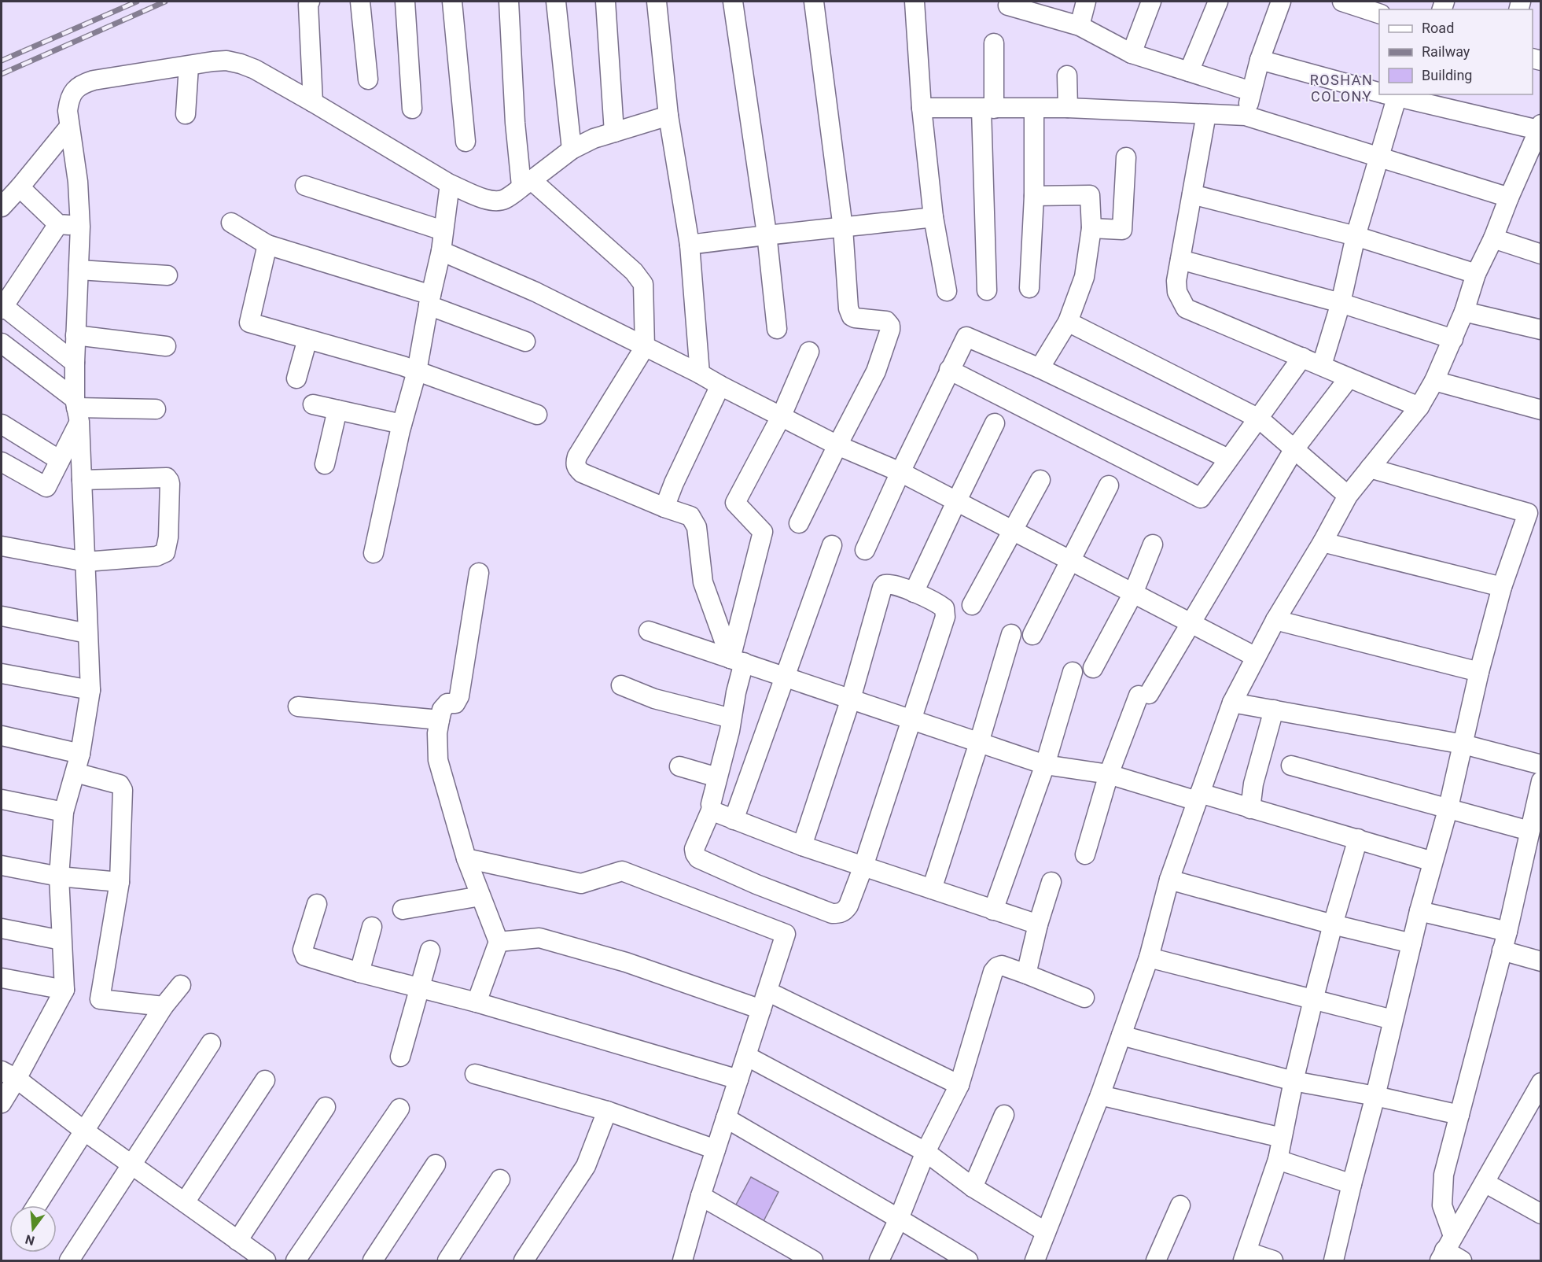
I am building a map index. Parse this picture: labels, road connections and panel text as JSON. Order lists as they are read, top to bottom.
{
  "districts": ["ROSHAN COLONY"],
  "legend": ["Road", "Railway", "Building"],
  "north": "bottom"
}
